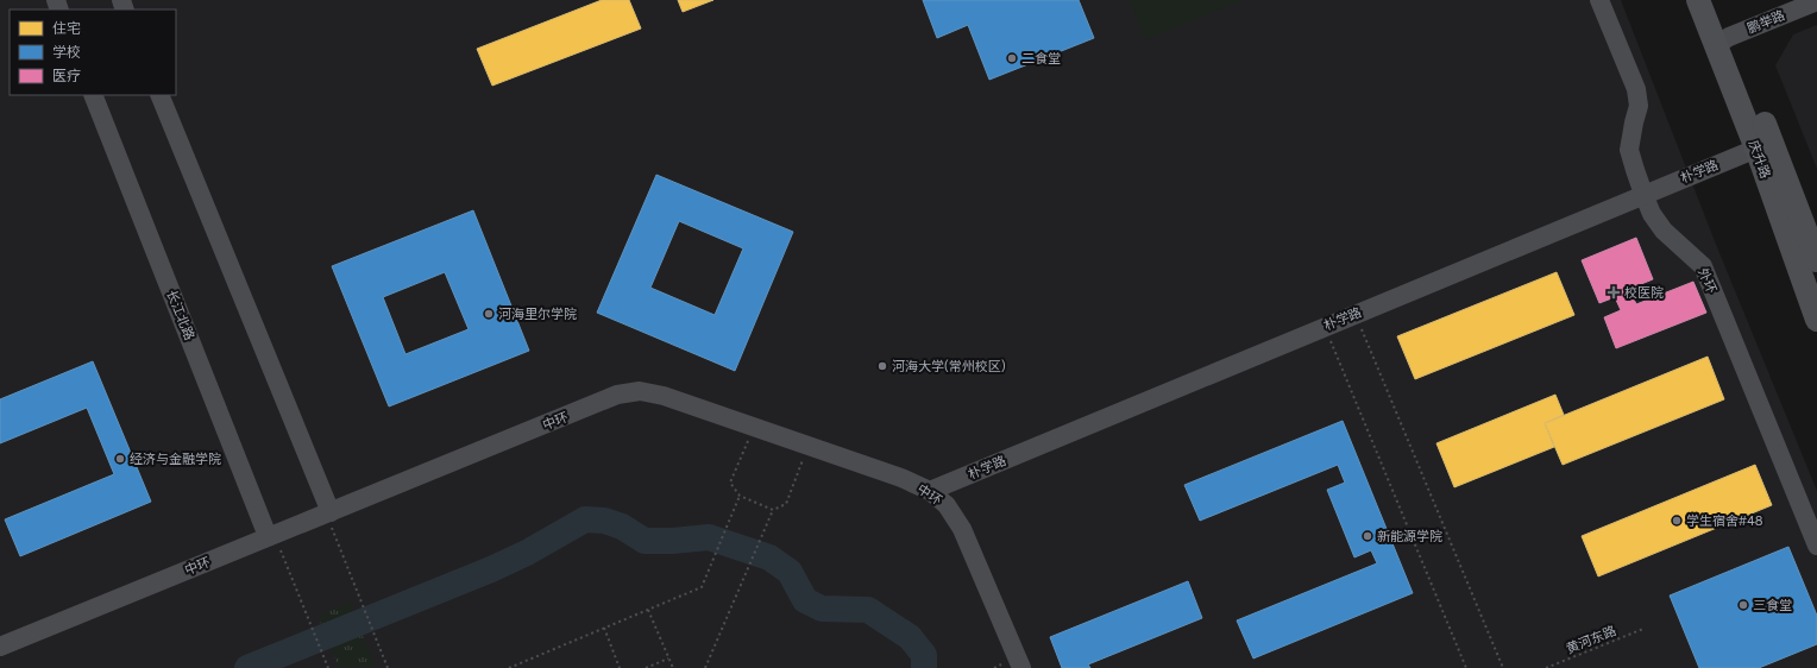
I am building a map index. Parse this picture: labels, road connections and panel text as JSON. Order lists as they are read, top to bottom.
{
  "streets": {
    "main road": ["庆升路"],
    "street": [
      "鹏举路",
      "朴学路",
      "外环",
      "长江北路",
      "中环"
    ],
    "path": ["黄河东路"]
  },
  "crossings": [
    ["鹏举路", "庆升路"],
    ["庆升路", "朴学路"],
    ["朴学路", "外环"],
    ["朴学路", "中环"],
    ["长江北路", "中环"]
  ],
  "places": {
    "other": [
      "二食堂",
      "河海里尔学院",
      "河海大学(常州校区)",
      "经济与金融学院",
      "学生宿舍#48",
      "新能源学院",
      "三食堂"
    ],
    "health": ["校医院"]
  },
  "legend": ["住宅", "学校", "医疗"]
}
